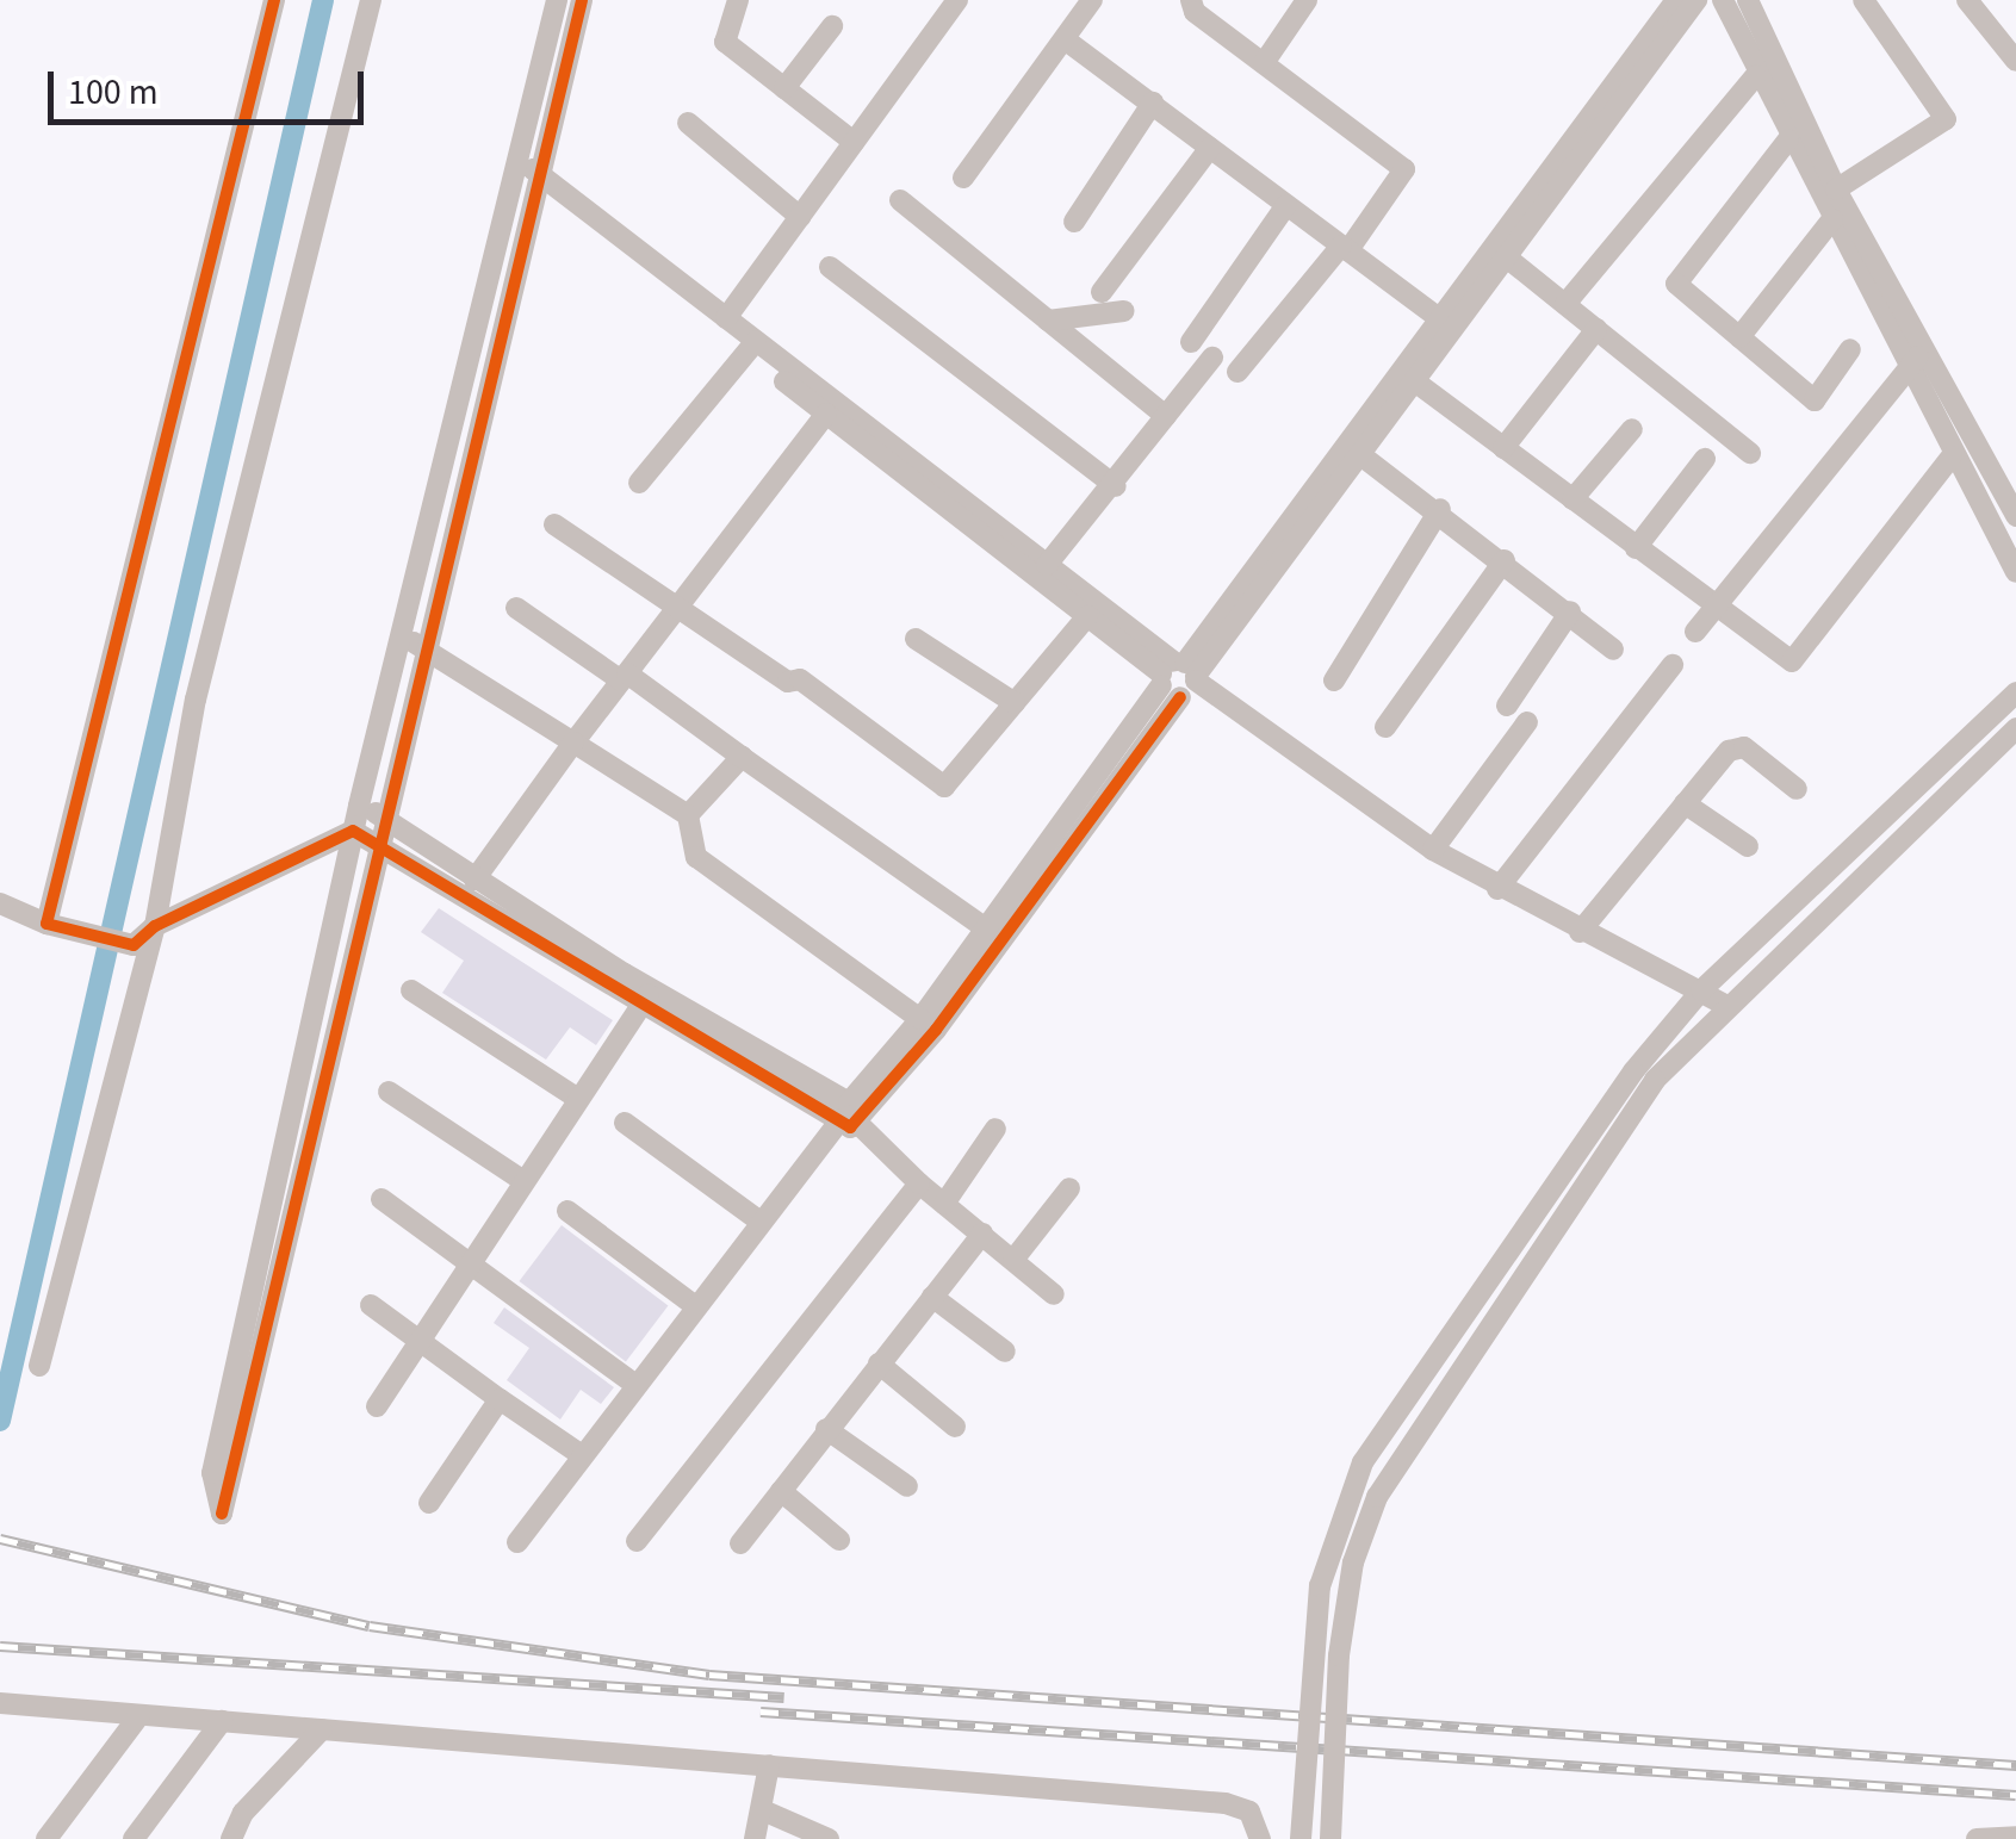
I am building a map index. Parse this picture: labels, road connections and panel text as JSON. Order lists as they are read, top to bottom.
{
  "scale_bar": "100 m"
}
